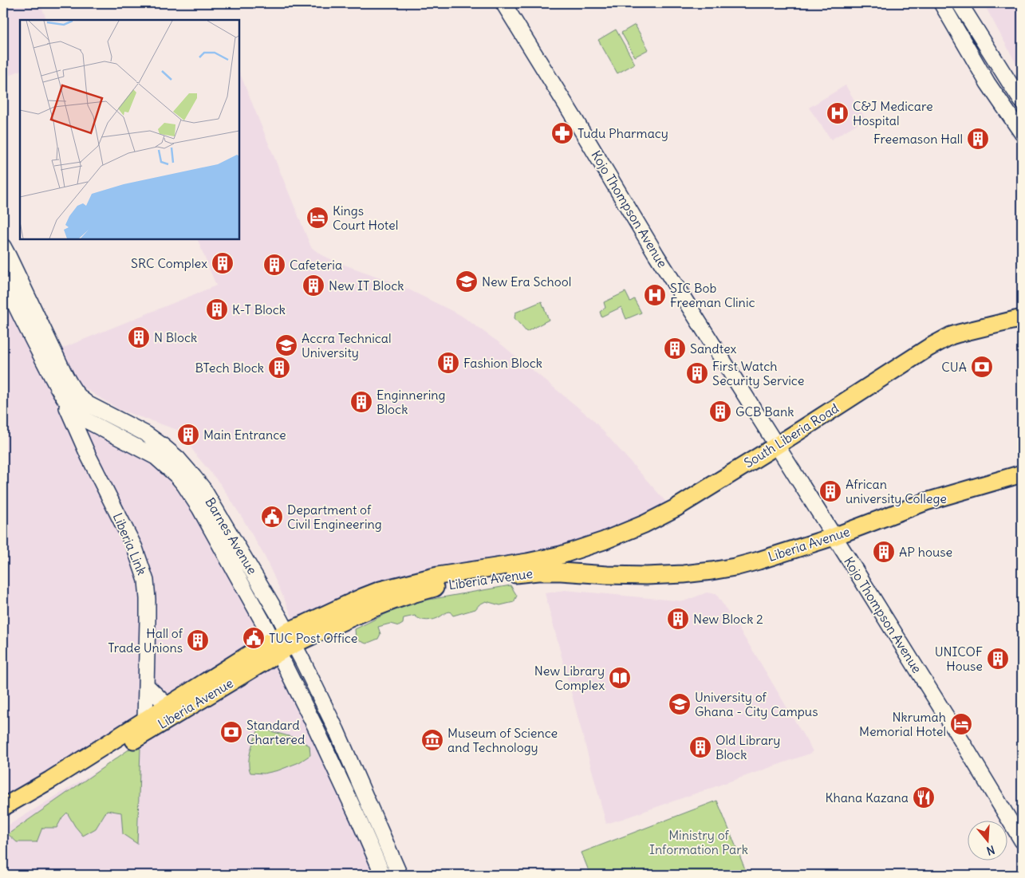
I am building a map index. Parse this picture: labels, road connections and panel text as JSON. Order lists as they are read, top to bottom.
{
  "streets": {
    "main road": [
      "Kojo Thompson Avenue",
      "South Liberia Road",
      "Barnes Avenue",
      "Liberia Link",
      "Liberia Avenue"
    ]
  },
  "crossings": [
    ["Kojo Thompson Avenue", "South Liberia Road"],
    ["Kojo Thompson Avenue", "Liberia Avenue"],
    ["South Liberia Road", "Liberia Avenue"],
    ["Barnes Avenue", "Liberia Link"],
    ["Barnes Avenue", "Liberia Avenue"],
    ["Liberia Link", "Liberia Avenue"]
  ],
  "parks": ["Ministry of Information Park"],
  "places": {
    "hospital": ["C&J Medicare Hospital", "SIC Bob Freeman Clinic"],
    "pharmacy": ["Tudu Pharmacy"],
    "building": [
      "Freemason Hall",
      "SRC Complex",
      "Cafeteria",
      "New IT Block",
      "K-T Block",
      "N Block",
      "Sandtex",
      "Fashion Block",
      "BTech Block",
      "First Watch Security Service",
      "Enginnering Block",
      "GCB Bank",
      "Main Entrance",
      "African university College",
      "AP house",
      "New Block 2",
      "Hall of Trade Unions",
      "UNICOF House",
      "Old Library Block"
    ],
    "hotel": ["Kings Court Hotel", "Nkrumah Memorial Hotel"],
    "school or university": ["New Era School", "Accra Technical University", "University of Ghana - City Campus"],
    "bank": ["CUA", "Standard Chartered"],
    "public building": ["Department of Civil Engineering", "TUC Post Office"],
    "library": ["New Library Complex"],
    "museum": ["Museum of Science and Technology"],
    "restaurant": ["Khana Kazana"]
  },
  "north": "bottom"
}
